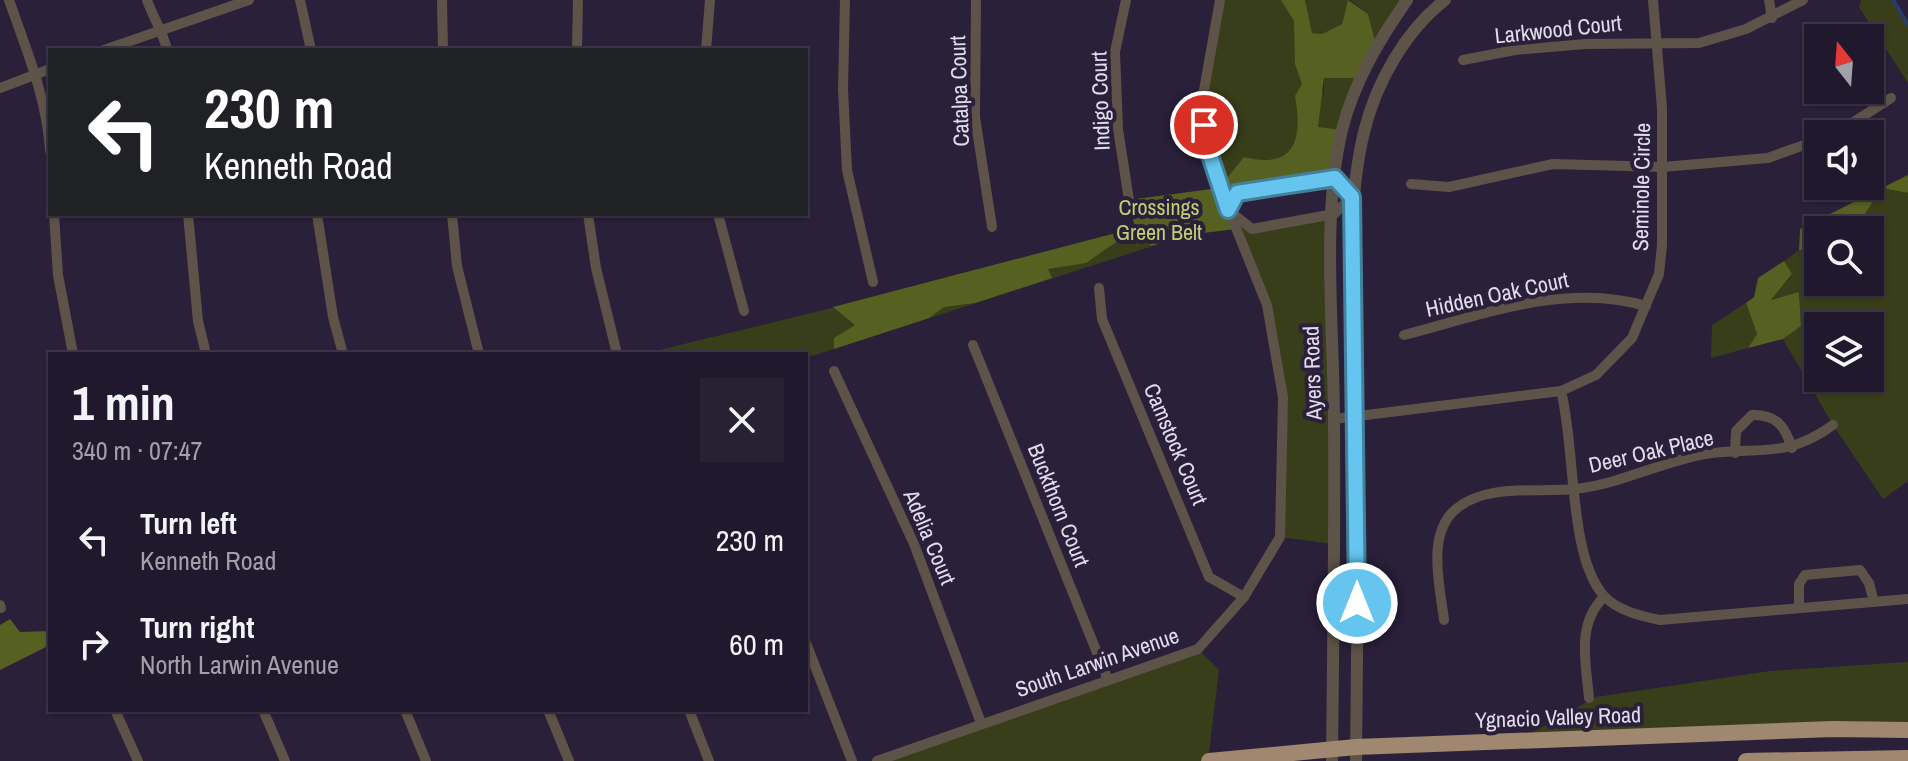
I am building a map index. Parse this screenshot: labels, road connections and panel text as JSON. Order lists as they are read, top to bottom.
{
  "streets": {
    "highway": ["Ygnacio Valley Road"],
    "street": [
      "Larkwood Court",
      "Catalpa Court",
      "Indigo Court",
      "Seminole Circle",
      "Hidden Oak Court",
      "Ayers Road",
      "Camstock Court",
      "Deer Oak Place",
      "Buckthorn Court",
      "Adelia Court",
      "South Larwin Avenue"
    ]
  },
  "crossings": [
    ["Larkwood Court", "Seminole Circle"],
    ["Seminole Circle", "Hidden Oak Court"],
    ["Seminole Circle", "Ayers Road"],
    ["Ayers Road", "Ygnacio Valley Road"],
    ["Camstock Court", "South Larwin Avenue"],
    ["Buckthorn Court", "South Larwin Avenue"],
    ["Adelia Court", "South Larwin Avenue"]
  ],
  "parks": ["Crossings Green Belt"],
  "north": "top",
  "page": {
    "turn": ["230 m", "Kenneth Road"],
    "heading": ["1 min", "340 m · 07:47"],
    "list": [
      {
        "name": "Turn left",
        "note": "Kenneth Road",
        "value": "230 m"
      },
      {
        "name": "Turn right",
        "note": "North Larwin Avenue",
        "value": "60 m"
      }
    ]
  }
}
